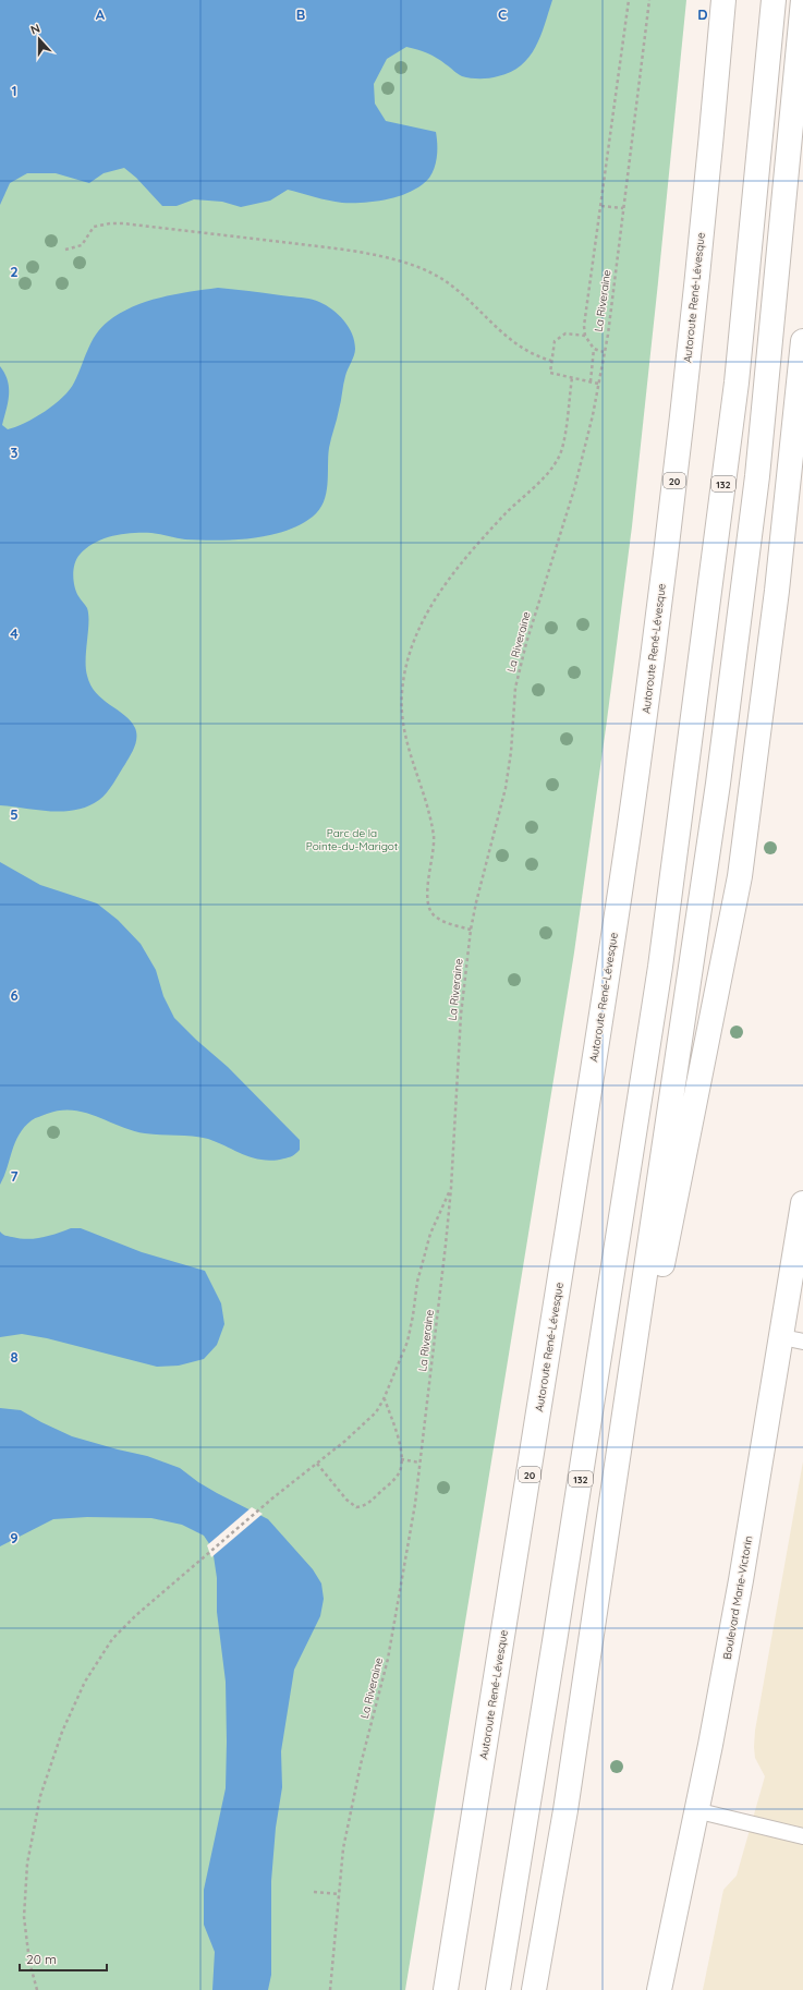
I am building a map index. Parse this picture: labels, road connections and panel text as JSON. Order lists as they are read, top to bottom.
{
  "streets": {
    "main road": [
      "Autoroute René-Lévesque",
      "20",
      "132",
      "Boulevard Marie-Victorin"
    ],
    "path": ["La Riveraine"]
  },
  "parks": ["Parc de la Pointe-du-Marigot"],
  "scale_bar": "20 m",
  "north": "top",
  "grid": {
    "columns": [
      "A",
      "B",
      "C",
      "D"
    ],
    "rows": [
      "1",
      "2",
      "3",
      "4",
      "5",
      "6",
      "7",
      "8",
      "9"
    ]
  }
}
